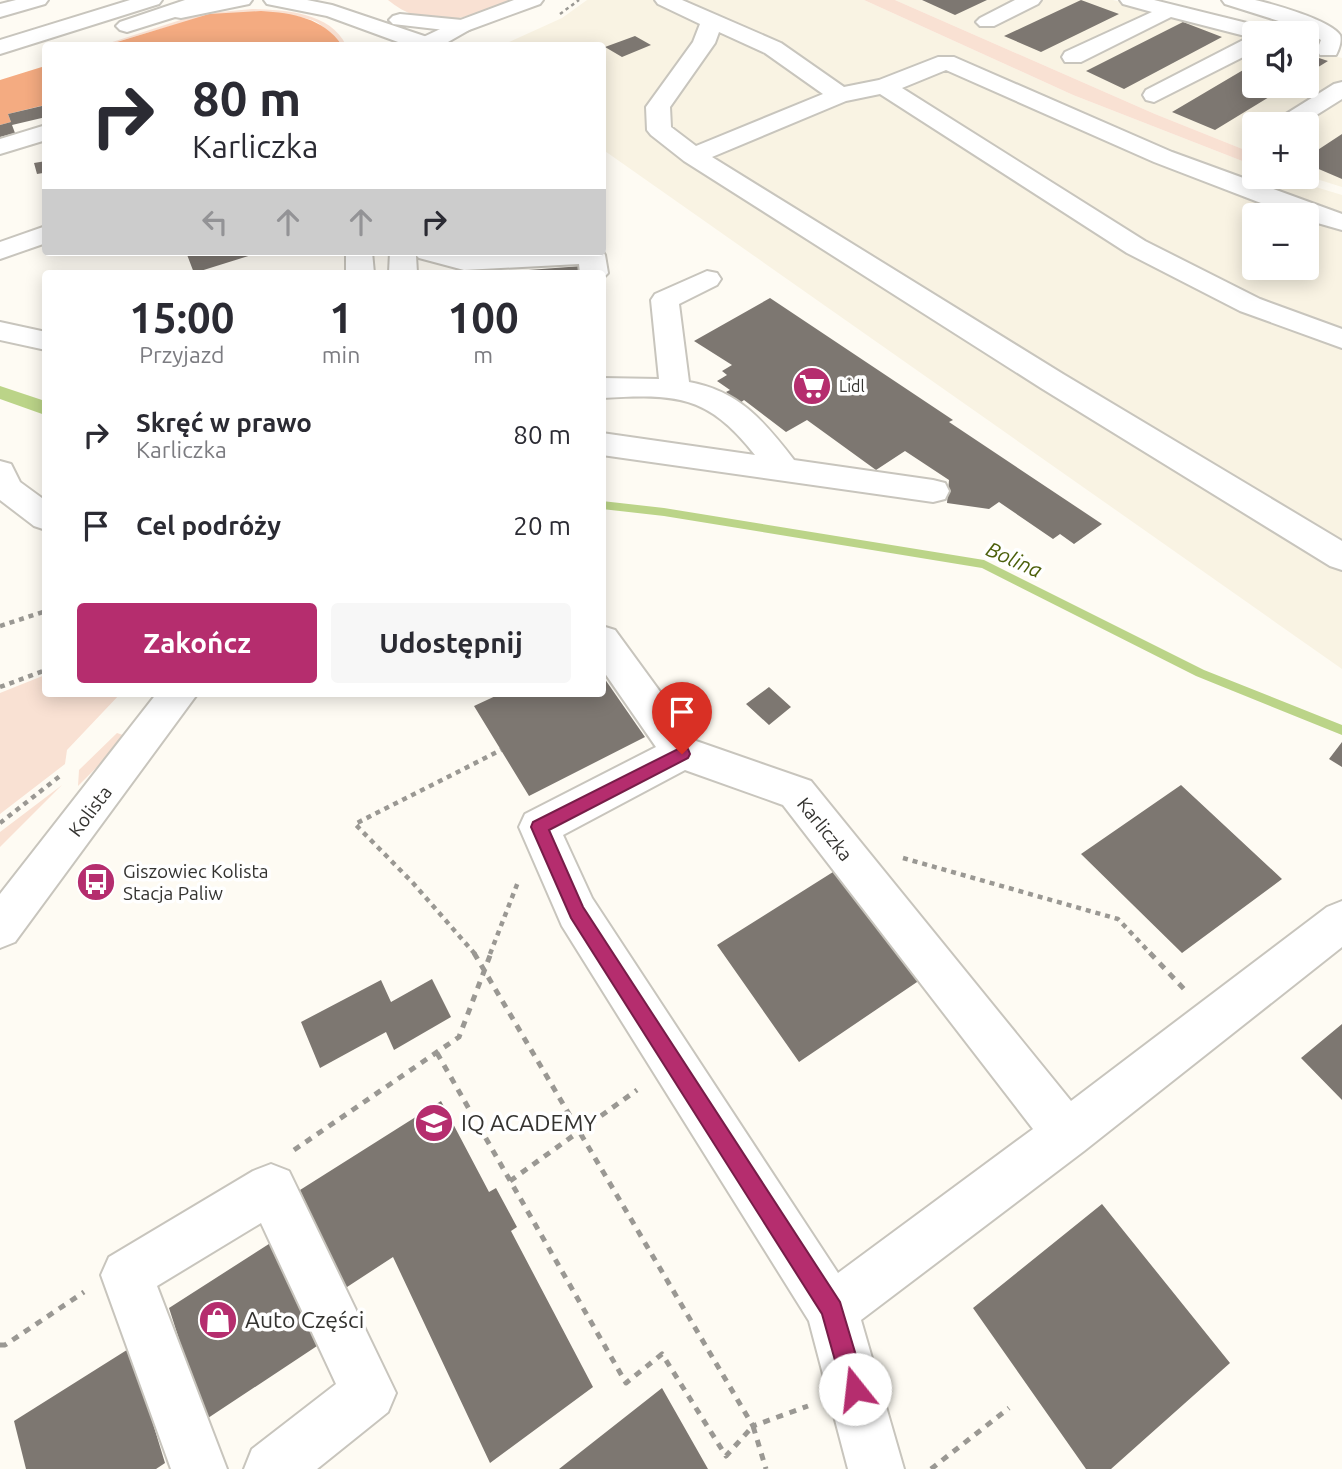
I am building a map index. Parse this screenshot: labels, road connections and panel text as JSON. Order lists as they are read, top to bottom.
{
  "streets": {
    "street": ["Kolista", "Karliczka"]
  },
  "water": ["Bolina"],
  "places": {
    "supermarket": ["Lidl"],
    "bus stop": ["Giszowiec Kolista Stacja Paliw"],
    "school or university": ["IQ ACADEMY"],
    "shop": ["Auto Części"]
  },
  "page": {
    "map_buttons": ["+", "−"],
    "turn": ["80 m", "Karliczka"],
    "eta": [
      "15:00",
      "Przyjazd",
      "1",
      "min",
      "100",
      "m"
    ],
    "list": [
      {
        "name": "Skręć w prawo",
        "note": "Karliczka",
        "value": "80 m"
      },
      {
        "name": "Cel podróży",
        "value": "20 m"
      }
    ],
    "buttons": ["Zakończ", "Udostępnij"]
  }
}
